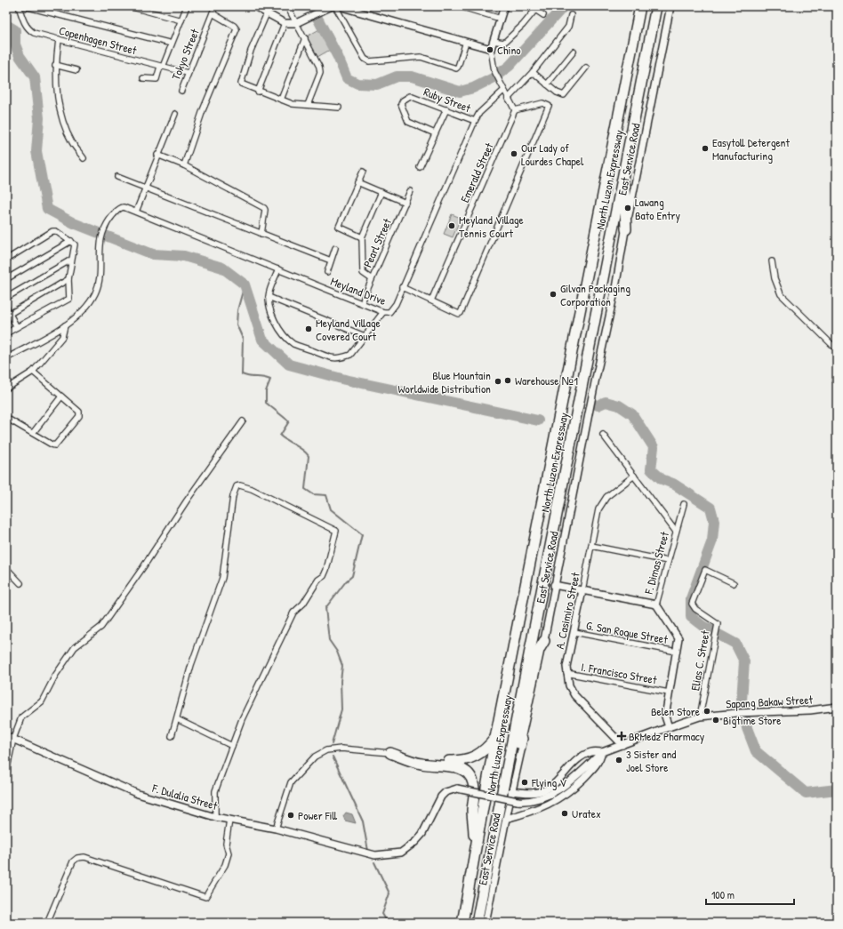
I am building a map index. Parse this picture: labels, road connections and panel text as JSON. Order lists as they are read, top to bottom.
{
  "streets": {
    "highway": ["North Luzon Expressway"],
    "street": [
      "Copenhagen Street",
      "Tokyo Street",
      "Ruby Street",
      "East Service Road",
      "Emerald Street",
      "Pearl Street",
      "Meyland Drive",
      "F. Dimas Street",
      "A. Casimiro Street",
      "G. San Roque Street",
      "Elias C. Street",
      "I. Francisco Street",
      "Sapang Bakaw Street",
      "F. Dulalia Street"
    ]
  },
  "crossings": [
    ["Copenhagen Street", "Tokyo Street"],
    ["Ruby Street", "Meyland Drive"],
    ["East Service Road", "Sapang Bakaw Street"],
    ["Pearl Street", "Meyland Drive"],
    ["F. Dimas Street", "G. San Roque Street"],
    ["F. Dimas Street", "I. Francisco Street"],
    ["F. Dimas Street", "Sapang Bakaw Street"],
    ["A. Casimiro Street", "G. San Roque Street"],
    ["A. Casimiro Street", "I. Francisco Street"],
    ["A. Casimiro Street", "Sapang Bakaw Street"],
    ["Elias C. Street", "Sapang Bakaw Street"],
    ["Sapang Bakaw Street", "F. Dulalia Street"]
  ],
  "places": {
    "other": [
      "Chino",
      "Easytoll Detergent Manufacturing",
      "Our Lady of Lourdes Chapel",
      "Lawang Bato Entry",
      "Meyland Village Tennis Court",
      "Gilvan Packaging Corporation",
      "Meyland Village Covered Court",
      "Warehouse №1",
      "Blue Mountain Worldwide Distribution",
      "Belen Store",
      "Bigtime Store",
      "3 Sister and Joel Store",
      "Flying V",
      "Uratex",
      "Power Fill"
    ],
    "health": ["BRMedz Pharmacy"]
  },
  "scale_bar": "100 m"
}
